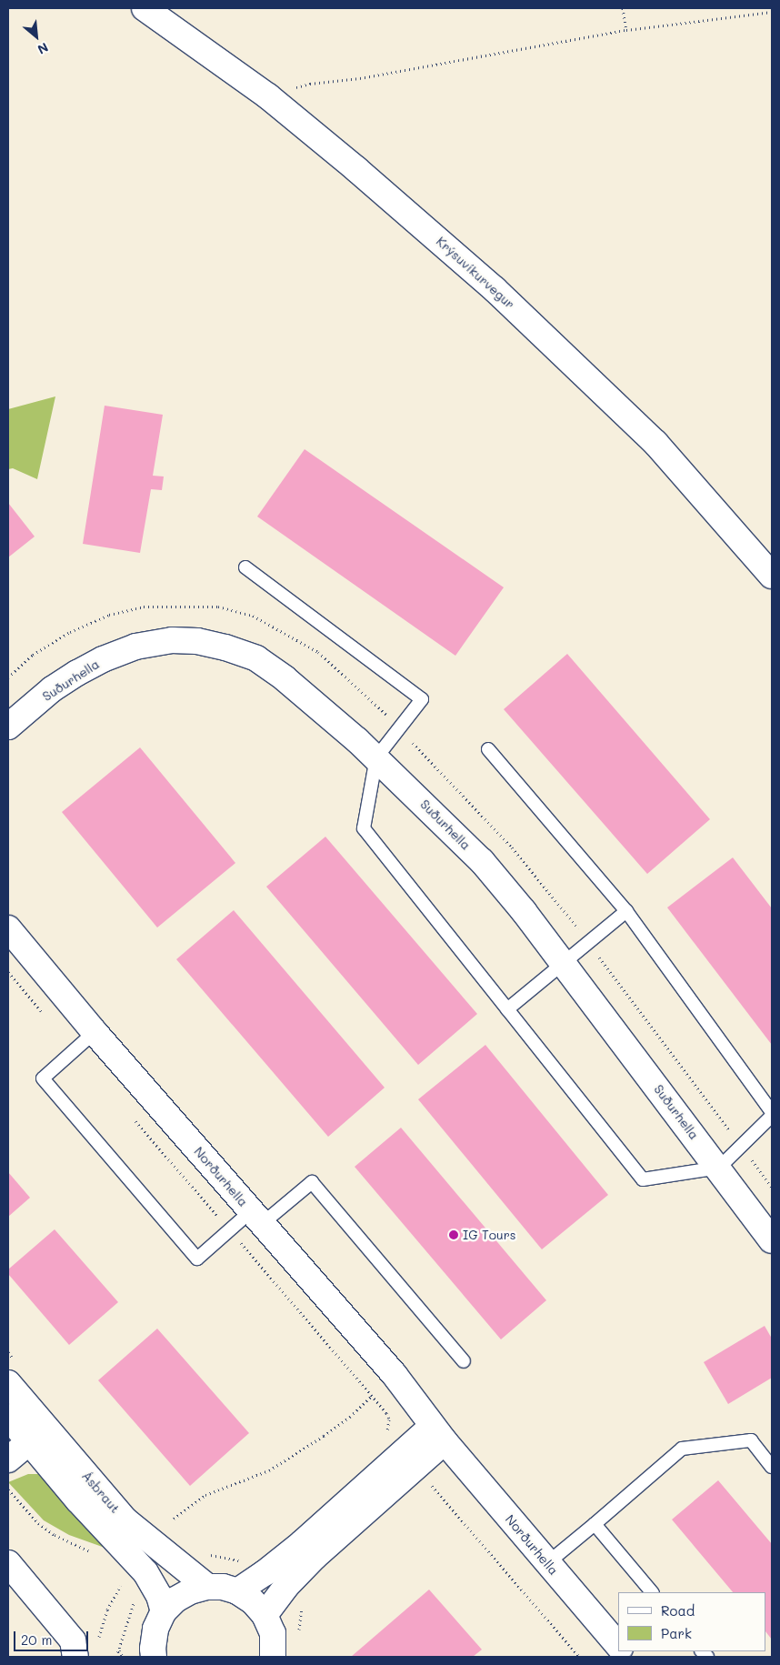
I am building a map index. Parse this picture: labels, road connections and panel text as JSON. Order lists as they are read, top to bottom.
{
  "streets": {
    "street": [
      "Krýsuvíkurvegur",
      "Suðurhella",
      "Norðurhella",
      "Ásbraut"
    ]
  },
  "places": ["IG Tours"],
  "legend": ["Road", "Park"],
  "scale_bar": "20 m",
  "north": "bottom right"
}
